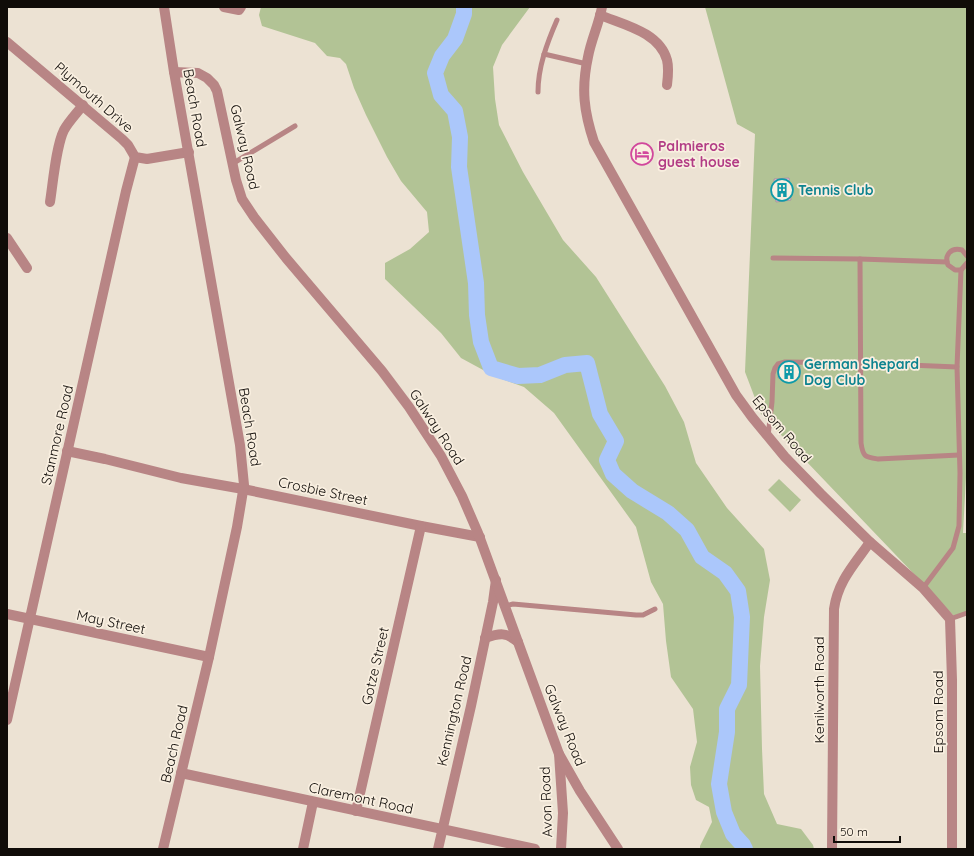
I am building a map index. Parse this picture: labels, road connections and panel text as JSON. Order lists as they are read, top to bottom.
{
  "streets": {
    "street": [
      "Plymouth Drive",
      "Beach Road",
      "Galway Road",
      "Epsom Road",
      "Stanmore Road",
      "Crosbie Street",
      "May Street",
      "Gotze Street",
      "Kenilworth Road",
      "Kennington Road",
      "Claremont Road",
      "Avon Road"
    ]
  },
  "crossings": [
    ["Plymouth Drive", "Stanmore Road"],
    ["Beach Road", "Galway Road"],
    ["Beach Road", "Crosbie Street"],
    ["Beach Road", "May Street"],
    ["Beach Road", "Claremont Road"],
    ["Galway Road", "Crosbie Street"],
    ["Galway Road", "Kennington Road"],
    ["Galway Road", "Avon Road"],
    ["Epsom Road", "Kenilworth Road"],
    ["Stanmore Road", "Crosbie Street"],
    ["Stanmore Road", "May Street"],
    ["Crosbie Street", "Gotze Street"],
    ["Gotze Street", "Claremont Road"],
    ["Kennington Road", "Claremont Road"]
  ],
  "places": {
    "hotel": ["Palmieros guest house"],
    "building": ["Tennis Club", "German Shepard Dog Club"]
  },
  "scale_bar": "50 m"
}
